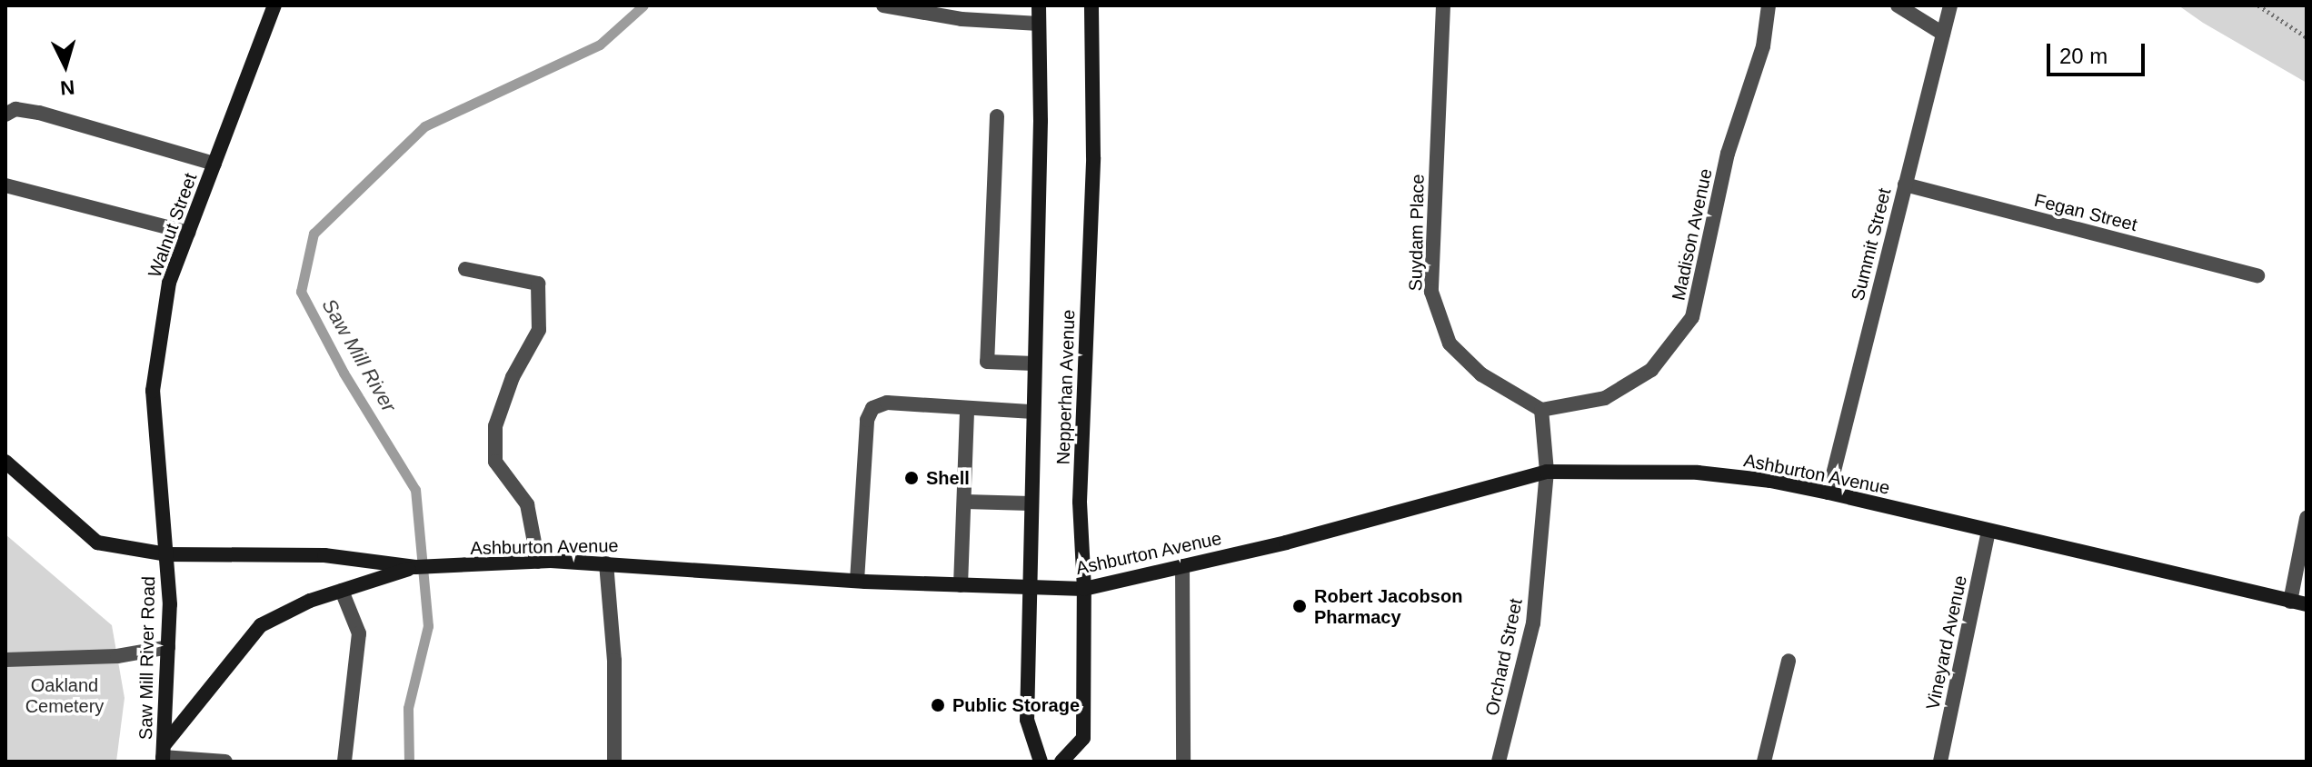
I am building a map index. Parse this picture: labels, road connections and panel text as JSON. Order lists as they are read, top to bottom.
{
  "streets": {
    "main road": [
      "Walnut Street",
      "Nepperhan Avenue",
      "Ashburton Avenue",
      "Saw Mill River Road"
    ],
    "street": [
      "Fegan Street",
      "Suydam Place",
      "Madison Avenue",
      "Summit Street",
      "Vineyard Avenue",
      "Orchard Street"
    ]
  },
  "crossings": [
    ["Fegan Street", "Summit Street"],
    ["Walnut Street", "Ashburton Avenue"],
    ["Walnut Street", "Saw Mill River Road"],
    ["Suydam Place", "Madison Avenue"],
    ["Summit Street", "Ashburton Avenue"],
    ["Nepperhan Avenue", "Ashburton Avenue"],
    ["Ashburton Avenue", "Vineyard Avenue"],
    ["Ashburton Avenue", "Orchard Street"],
    ["Ashburton Avenue", "Saw Mill River Road"]
  ],
  "water": ["Saw Mill River"],
  "parks": ["Oakland Cemetery"],
  "places": ["Shell", "Robert Jacobson Pharmacy", "Public Storage"],
  "scale_bar": "20 m",
  "north": "bottom"
}
